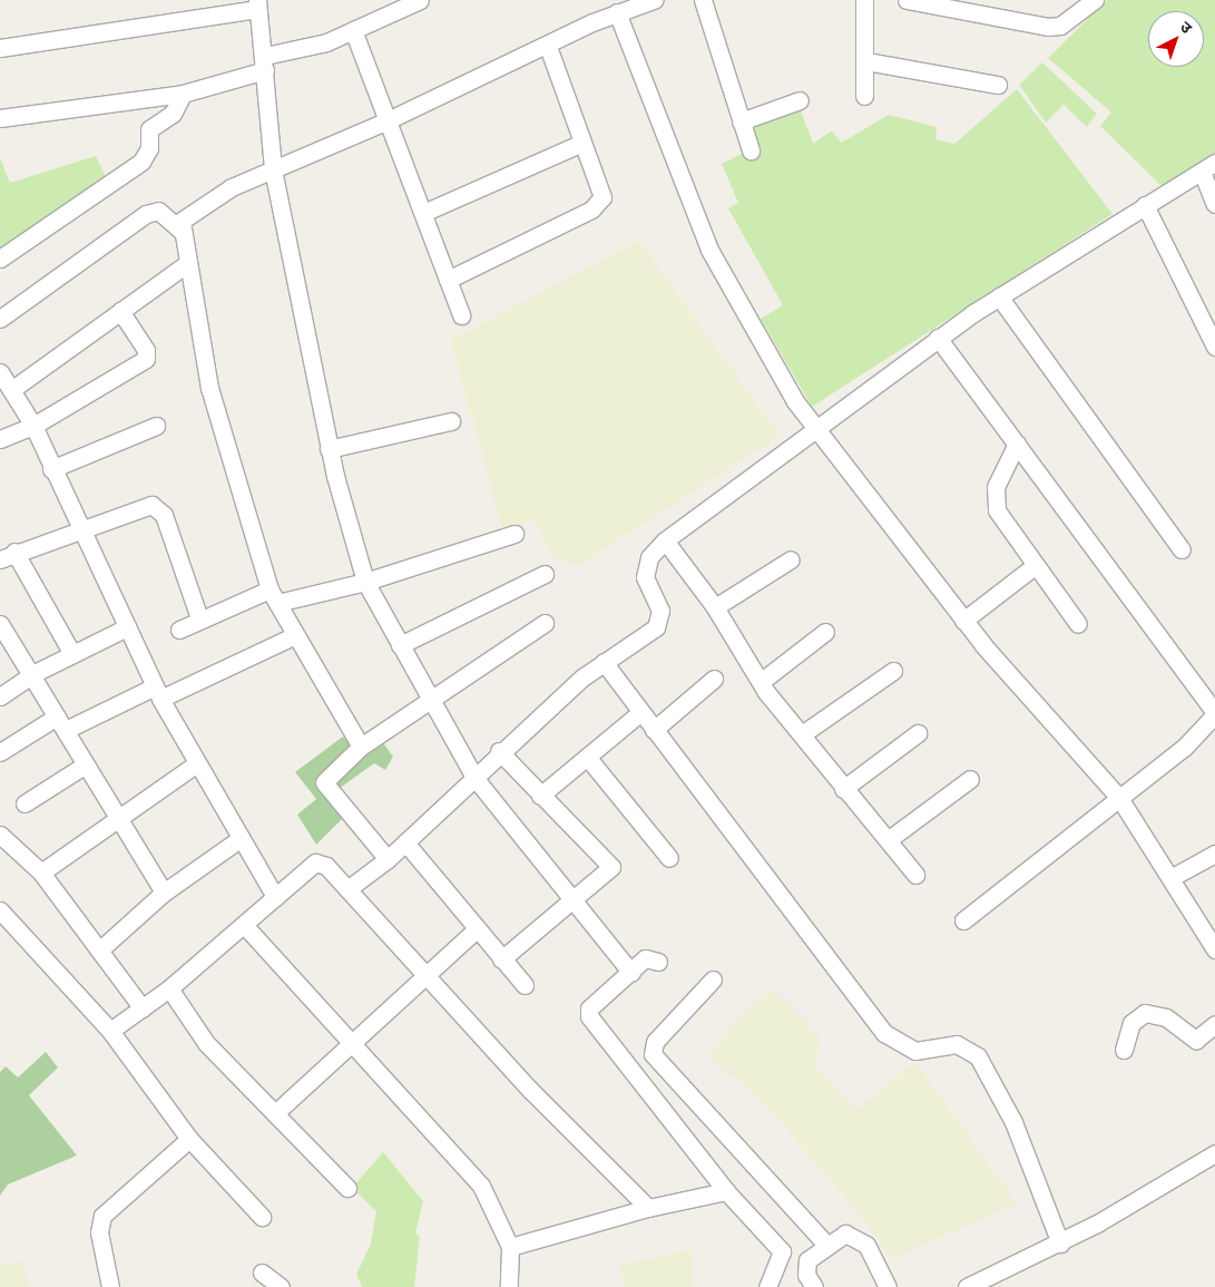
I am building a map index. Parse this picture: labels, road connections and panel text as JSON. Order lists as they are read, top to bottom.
{
  "north": "top right"
}
